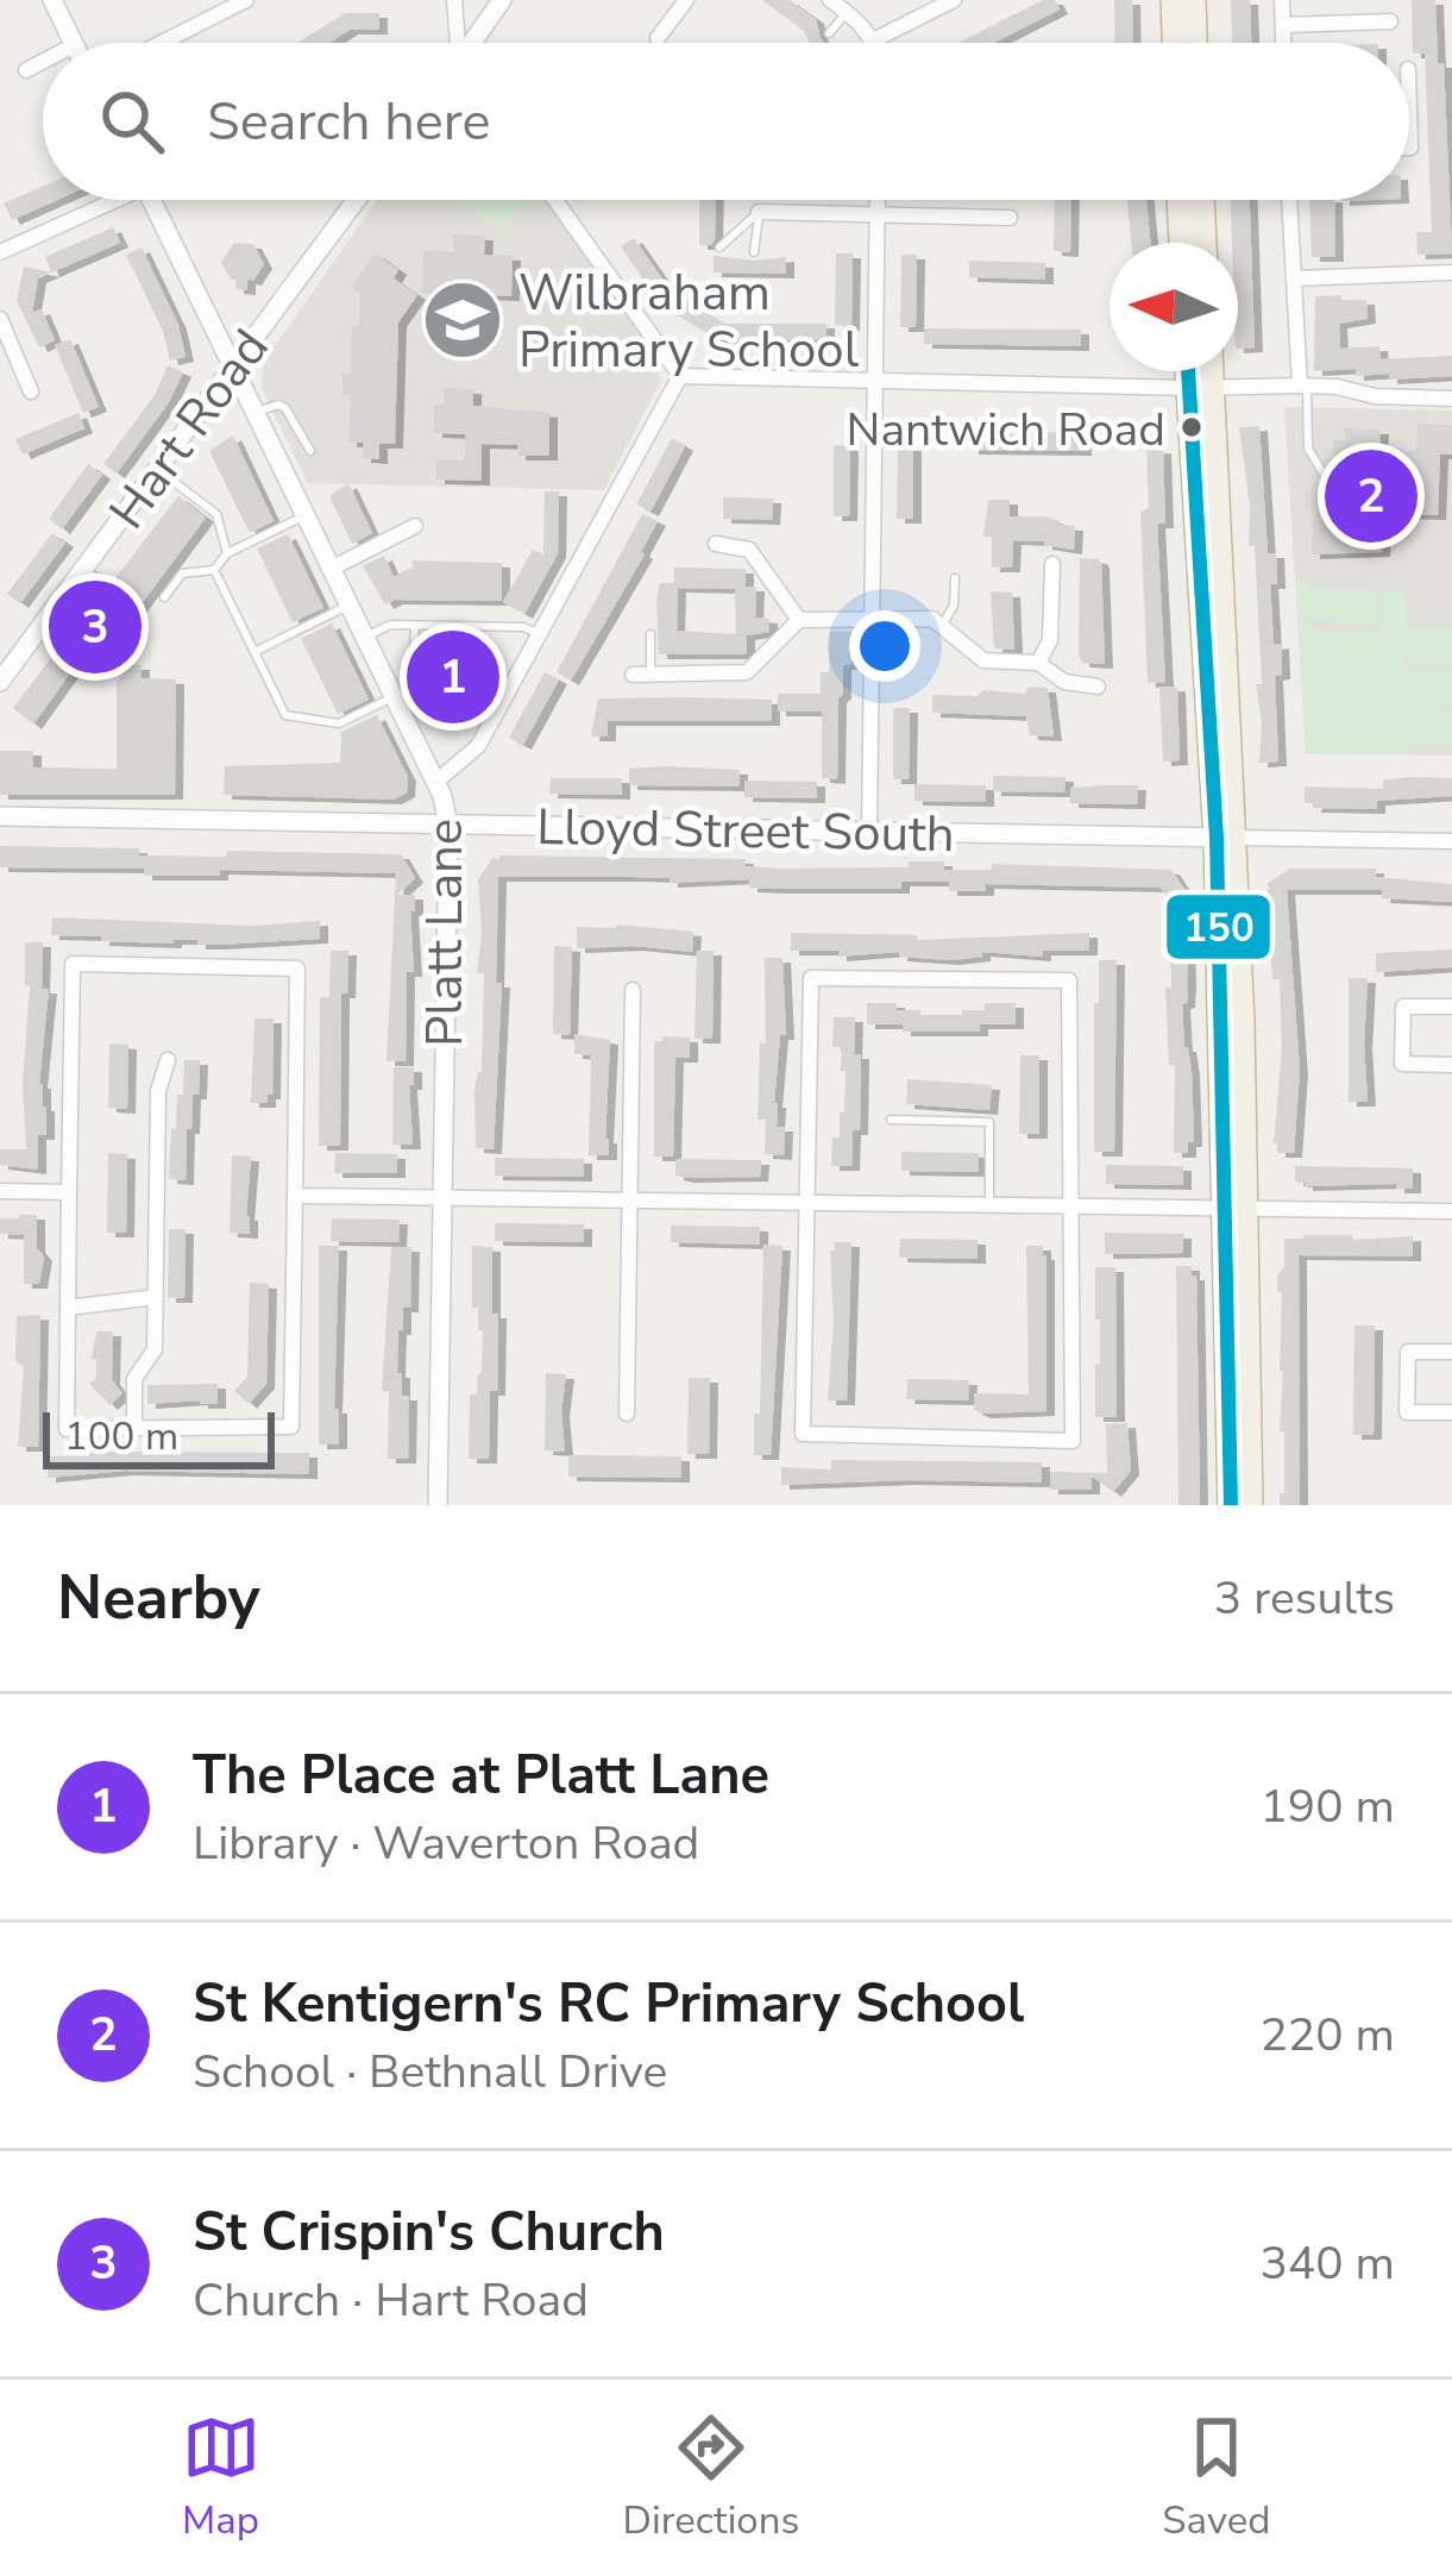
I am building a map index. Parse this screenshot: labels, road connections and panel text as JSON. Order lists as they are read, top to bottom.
{
  "streets": {
    "street": ["Hart Road", "Lloyd Street South", "Platt Lane"]
  },
  "crossings": [
    ["Hart Road", "Platt Lane"],
    ["Lloyd Street South", "Platt Lane"]
  ],
  "places": {
    "school or university": ["Wilbraham Primary School"],
    "other": ["Nantwich Road"]
  },
  "lines": ["transit line 150"],
  "scale_bar": "100 m",
  "north": "left",
  "page": {
    "search": "Search here",
    "pins": ["2", "3", "1"],
    "scale": "100 m",
    "heading": ["Nearby", "3 results"],
    "list": [
      {
        "mark": "1",
        "name": "The Place at Platt Lane",
        "note": "Library · Waverton Road",
        "value": "190 m"
      },
      {
        "mark": "2",
        "name": "St Kentigern's RC Primary School",
        "note": "School · Bethnall Drive",
        "value": "220 m"
      },
      {
        "mark": "3",
        "name": "St Crispin's Church",
        "note": "Church · Hart Road",
        "value": "340 m"
      }
    ],
    "nav": ["Map", "Directions", "Saved"]
  }
}
